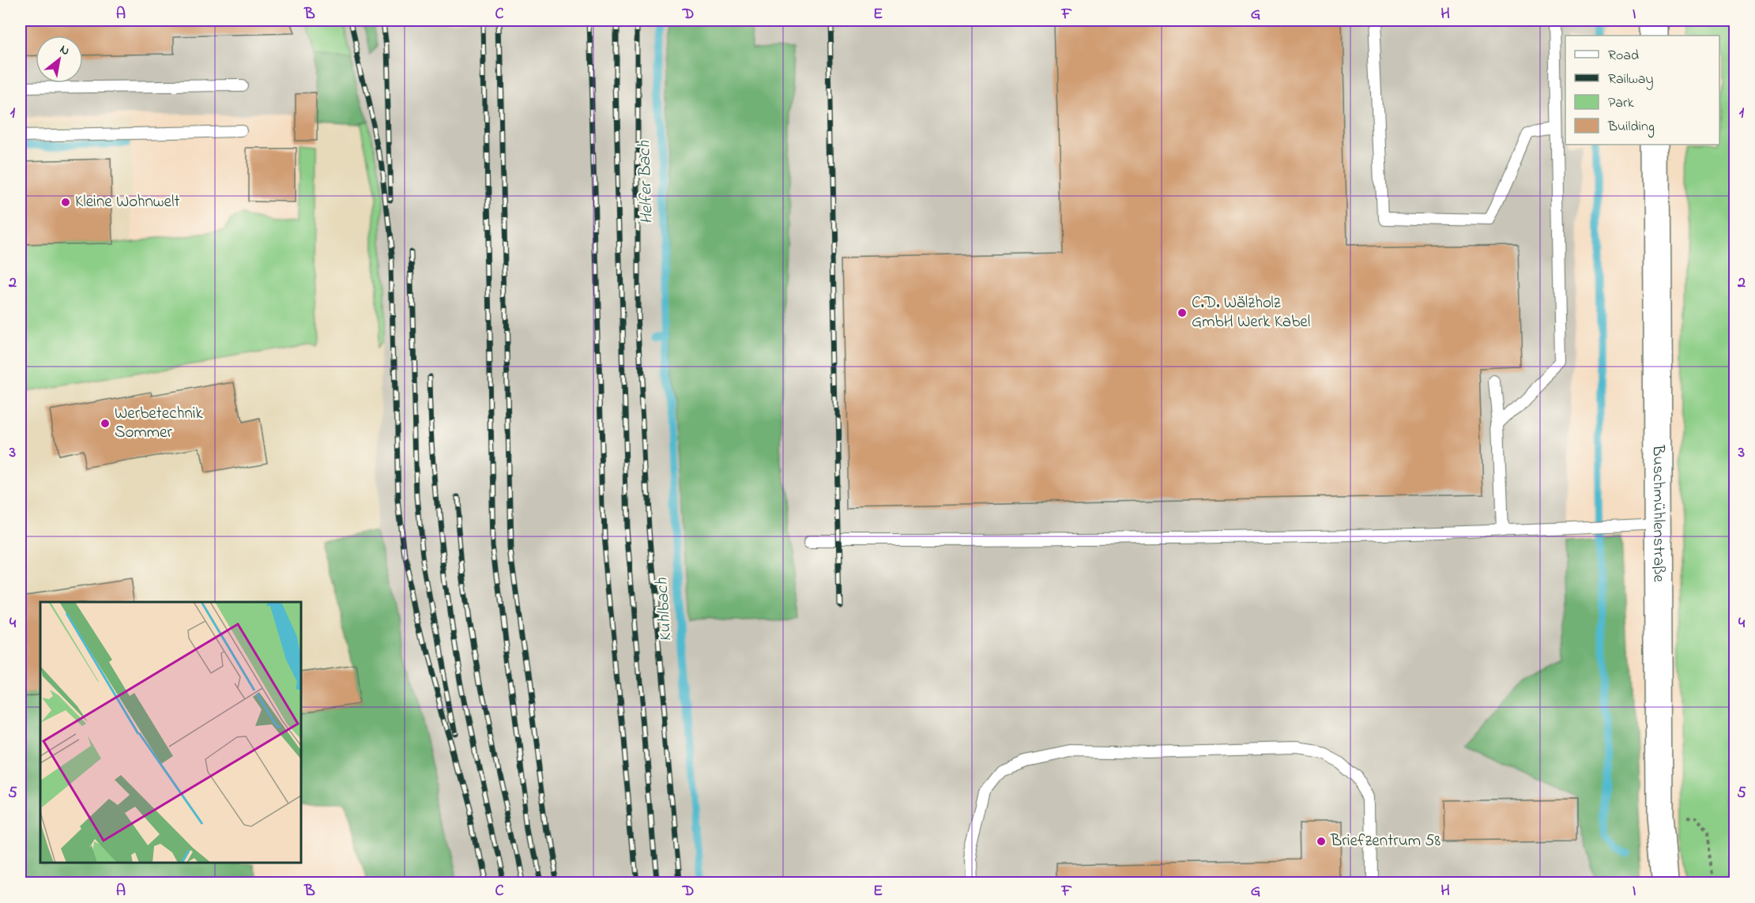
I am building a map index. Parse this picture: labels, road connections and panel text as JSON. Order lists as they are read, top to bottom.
{
  "streets": {
    "street": ["Buschmühlenstraße"]
  },
  "water": ["Helfer Bach", "Kuhlbach"],
  "places": [
    "Kleine Wohnwelt",
    "C.D. Wälzholz GmbH Werk Kabel",
    "Werbetechnik Sommer",
    "Briefzentrum 58"
  ],
  "legend": [
    "Road",
    "Railway",
    "Park",
    "Building"
  ],
  "north": "top right",
  "grid": {
    "columns": [
      "A",
      "B",
      "C",
      "D",
      "E",
      "F",
      "G",
      "H",
      "I"
    ],
    "rows": [
      "1",
      "2",
      "3",
      "4",
      "5"
    ]
  }
}
